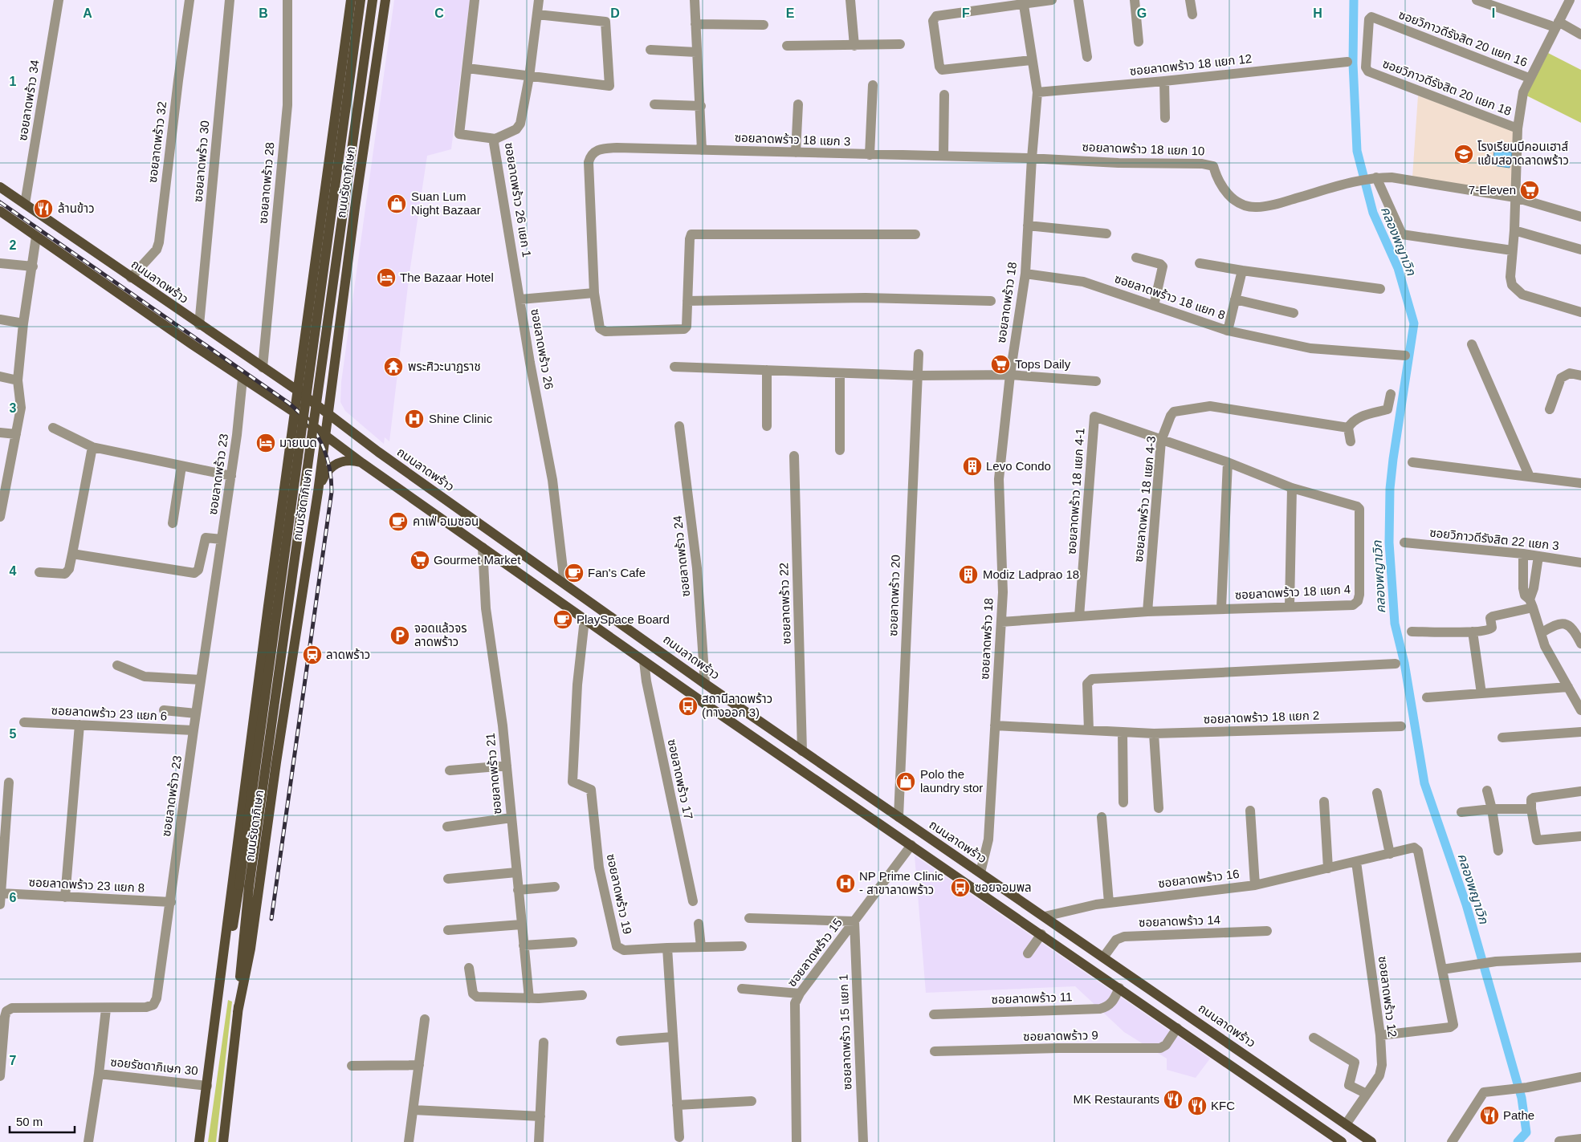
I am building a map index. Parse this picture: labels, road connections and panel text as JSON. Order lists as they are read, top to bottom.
{
  "streets": {
    "main road": ["ถนนรัชดาภิเษก", "ถนนลาดพร้าว"],
    "street": [
      "ซอยวิภาวดีรังสิต 20 แยก 16",
      "ซอยลาดพร้าว 18 แยก 12",
      "ซอยวิภาวดีรังสิต 20 แยก 18",
      "ซอยลาดพร้าว 34",
      "ซอยลาดพร้าว 18 แยก 3",
      "ซอยลาดพร้าว 32",
      "ซอยลาดพร้าว 18 แยก 10",
      "ซอยลาดพร้าว 30",
      "ซอยลาดพร้าว 28",
      "ซอยลาดพร้าว 26 แยก 1",
      "ซอยลาดพร้าว 18 แยก 8",
      "ซอยลาดพร้าว 18",
      "ซอยลาดพร้าว 26",
      "ซอยลาดพร้าว 23",
      "ซอยลาดพร้าว 18 แยก 4-1",
      "ซอยลาดพร้าว 18 แยก 4-3",
      "ซอยวิภาวดีรังสิต 22 แยก 3",
      "ซอยลาดพร้าว 24",
      "ซอยลาดพร้าว 18 แยก 4",
      "ซอยลาดพร้าว 20",
      "ซอยลาดพร้าว 22",
      "ซอยลาดพร้าว 23 แยก 6",
      "ซอยลาดพร้าว 18 แยก 2",
      "ซอยลาดพร้าว 21",
      "ซอยลาดพร้าว 17",
      "ซอยลาดพร้าว 16",
      "ซอยลาดพร้าว 23 แยก 8",
      "ซอยลาดพร้าว 19",
      "ซอยลาดพร้าว 14",
      "ซอยลาดพร้าว 15",
      "ซอยลาดพร้าว 12",
      "ซอยลาดพร้าว 11",
      "ซอยลาดพร้าว 15 แยก 1",
      "ซอยลาดพร้าว 9",
      "ซอยรัชดาภิเษก 30"
    ]
  },
  "crossings": [
    ["ซอยวิภาวดีรังสิต 20 แยก 16", "ซอยวิภาวดีรังสิต 20 แยก 18"],
    ["ซอยลาดพร้าว 18 แยก 12", "ซอยลาดพร้าว 18"],
    ["ซอยลาดพร้าว 34", "ถนนลาดพร้าว"],
    ["ซอยลาดพร้าว 18 แยก 3", "ซอยลาดพร้าว 18 แยก 10"],
    ["ซอยลาดพร้าว 18 แยก 3", "ซอยลาดพร้าว 18"],
    ["ซอยลาดพร้าว 32", "ถนนลาดพร้าว"],
    ["ซอยลาดพร้าว 18 แยก 10", "ซอยลาดพร้าว 18"],
    ["ซอยลาดพร้าว 30", "ถนนลาดพร้าว"],
    ["ถนนรัชดาภิเษก", "ถนนลาดพร้าว"],
    ["ถนนรัชดาภิเษก", "ซอยรัชดาภิเษก 30"],
    ["ซอยลาดพร้าว 28", "ถนนลาดพร้าว"],
    ["ซอยลาดพร้าว 26 แยก 1", "ซอยลาดพร้าว 26"],
    ["ถนนลาดพร้าว", "ซอยลาดพร้าว 18"],
    ["ถนนลาดพร้าว", "ซอยลาดพร้าว 26"],
    ["ถนนลาดพร้าว", "ซอยลาดพร้าว 24"],
    ["ถนนลาดพร้าว", "ซอยลาดพร้าว 20"],
    ["ถนนลาดพร้าว", "ซอยลาดพร้าว 22"],
    ["ถนนลาดพร้าว", "ซอยลาดพร้าว 16"],
    ["ถนนลาดพร้าว", "ซอยลาดพร้าว 14"],
    ["ถนนลาดพร้าว", "ซอยลาดพร้าว 12"],
    ["ซอยลาดพร้าว 18 แยก 8", "ซอยลาดพร้าว 18"],
    ["ซอยลาดพร้าว 18", "ซอยลาดพร้าว 18 แยก 4"],
    ["ซอยลาดพร้าว 18", "ซอยลาดพร้าว 18 แยก 2"],
    ["ซอยลาดพร้าว 23", "ซอยลาดพร้าว 23 แยก 6"],
    ["ซอยลาดพร้าว 23", "ซอยลาดพร้าว 23 แยก 8"],
    ["ซอยลาดพร้าว 23", "ซอยรัชดาภิเษก 30"],
    ["ซอยลาดพร้าว 18 แยก 4-1", "ซอยลาดพร้าว 18 แยก 4"],
    ["ซอยลาดพร้าว 18 แยก 4-3", "ซอยลาดพร้าว 18 แยก 4"],
    ["ซอยลาดพร้าว 16", "ซอยลาดพร้าว 12"],
    ["ซอยลาดพร้าว 15", "ซอยลาดพร้าว 15 แยก 1"]
  ],
  "water": ["คลองพญาเวิก"],
  "places": {
    "school or university": ["โรงเรียนบีคอนเฮาส์ แย้มสอาดลาดพร้าว"],
    "supermarket": ["7-Eleven", "Tops Daily", "Gourmet Market"],
    "shop": ["Suan Lum Night Bazaar", "Polo the laundry stor"],
    "restaurant": [
      "ล้านข้าว",
      "MK Restaurants",
      "KFC",
      "Pathe"
    ],
    "hotel": ["The Bazaar Hotel", "มายเบด"],
    "temple": ["พระศิวะนาฏราช"],
    "hospital": ["Shine Clinic", "NP Prime Clinic - สาขาลาดพร้าว"],
    "building": ["Levo Condo", "Modiz Ladprao 18"],
    "cafe": ["คาเฟ่ อเมซอน", "Fan's Cafe", "PlaySpace Board"],
    "parking": ["จอดแล้วจร ลาดพร้าว"],
    "station": ["ลาดพร้าว"],
    "bus stop": ["สถานีลาดพร้าว (ทางออก 3)", "ซอยจอมพล"]
  },
  "scale_bar": "50 m",
  "grid": {
    "columns": [
      "A",
      "B",
      "C",
      "D",
      "E",
      "F",
      "G",
      "H",
      "I"
    ],
    "rows": [
      "1",
      "2",
      "3",
      "4",
      "5",
      "6",
      "7"
    ]
  }
}
